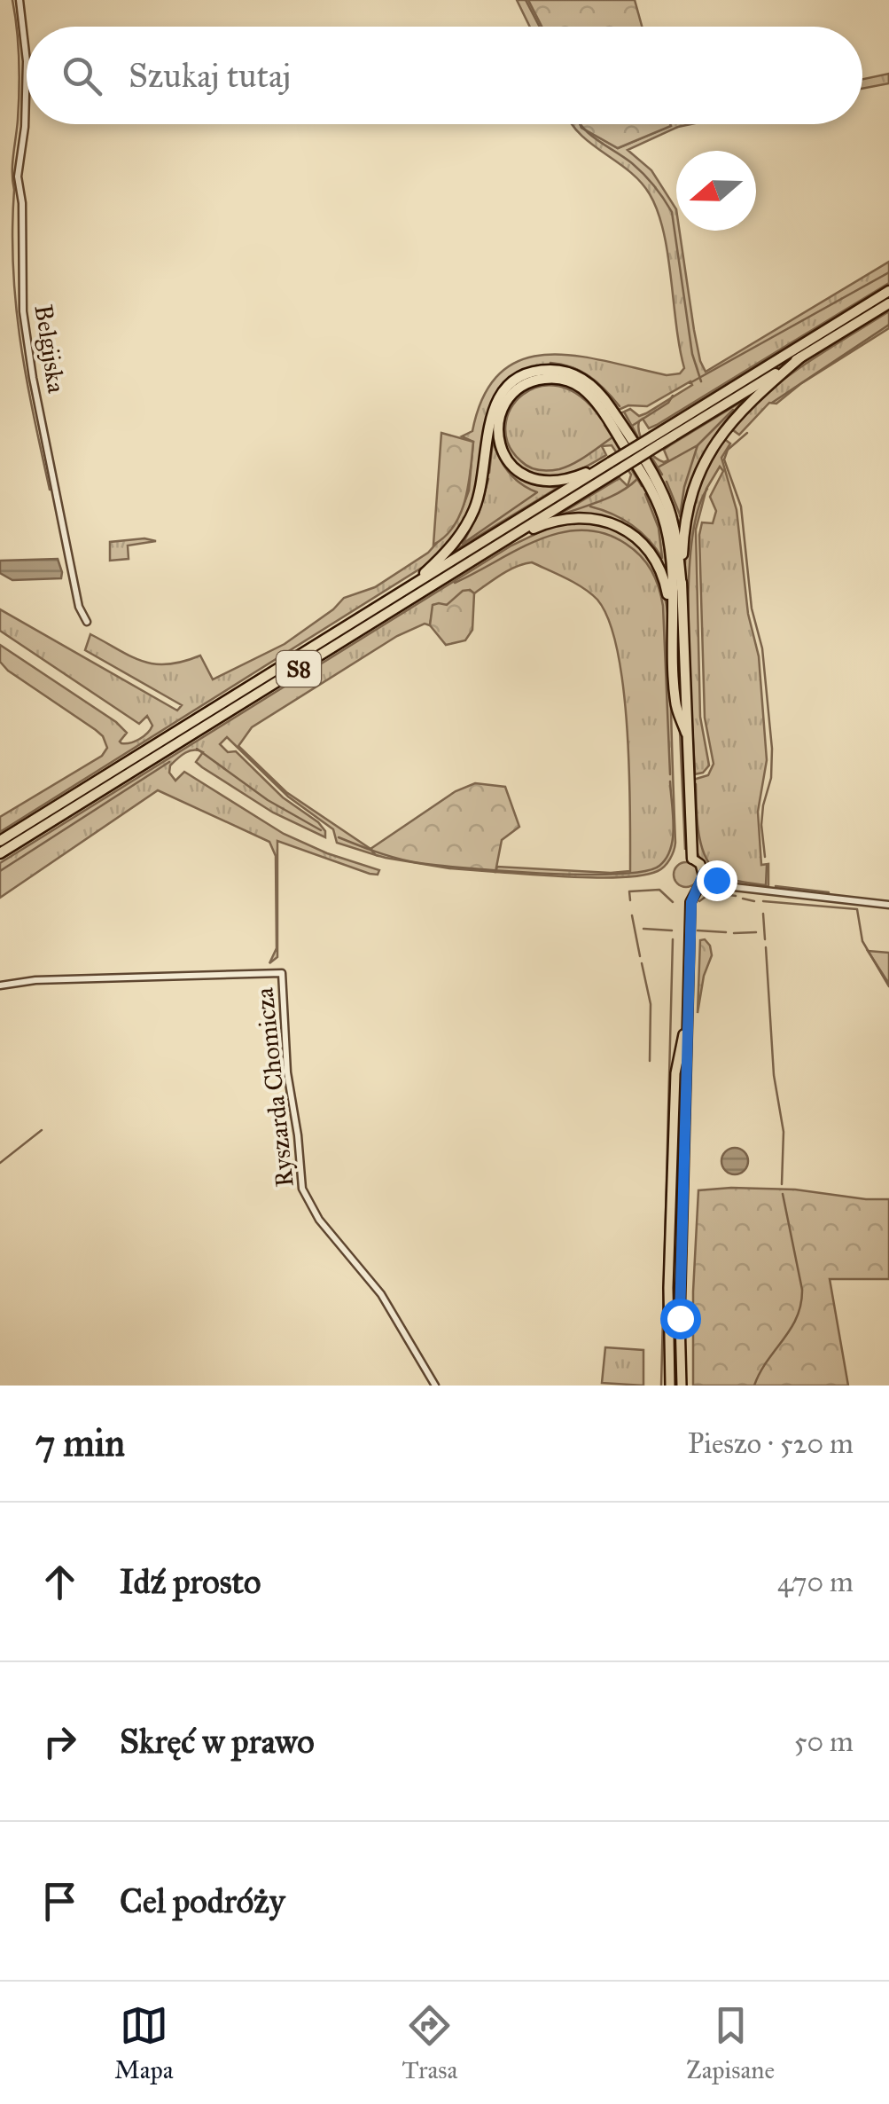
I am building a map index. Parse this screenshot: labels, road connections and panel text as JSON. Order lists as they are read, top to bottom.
{
  "streets": {
    "highway": ["S8"],
    "street": ["Belgijska", "Ryszarda Chomicza"]
  },
  "north": "left",
  "page": {
    "search": "Szukaj tutaj",
    "heading": ["7 min", "Pieszo · 520 m"],
    "list": [
      ["Idź prosto", "470 m"],
      ["Skręć w prawo", "50 m"],
      "Cel podróży"
    ],
    "nav": ["Mapa", "Trasa", "Zapisane"]
  }
}
